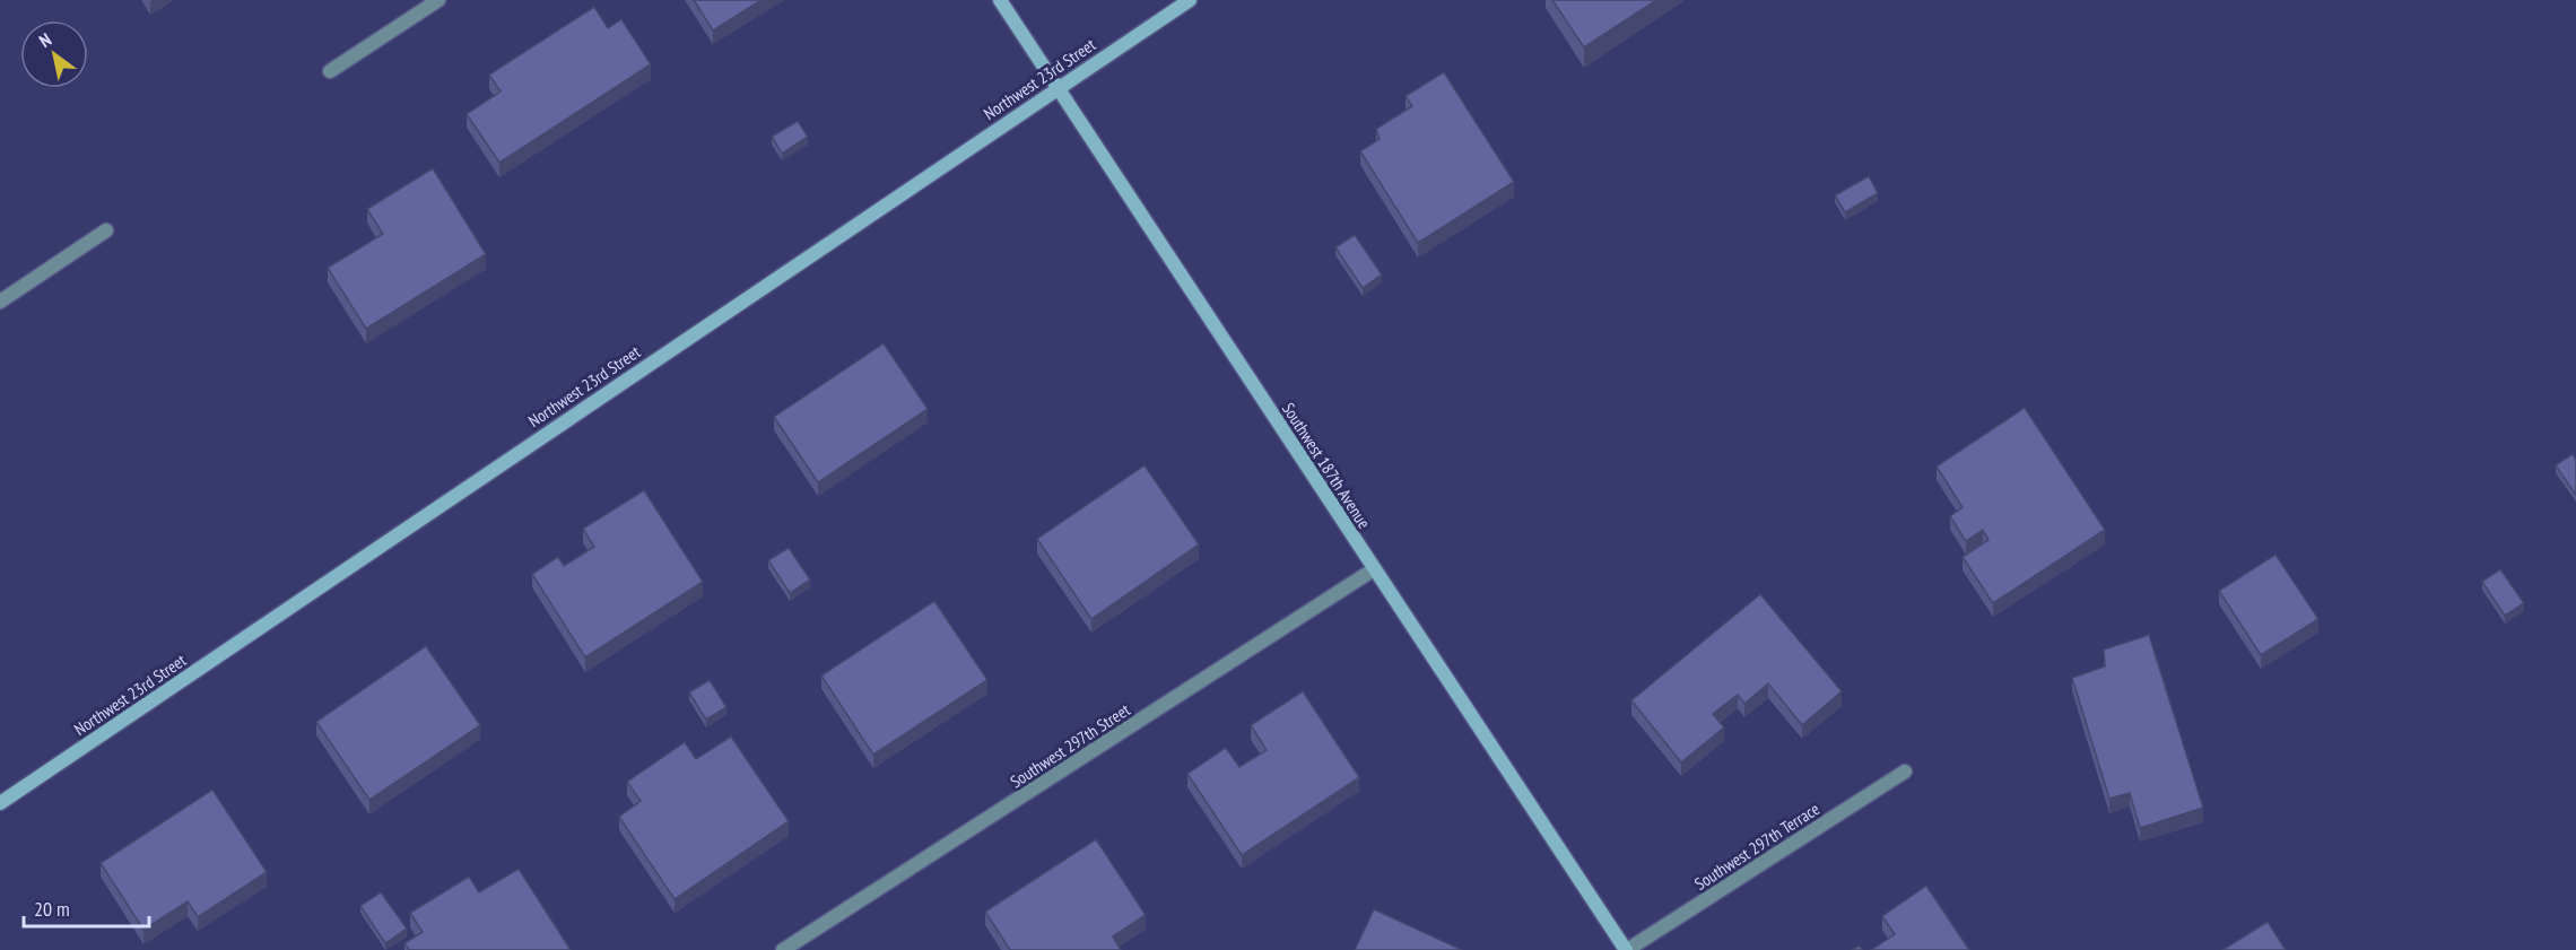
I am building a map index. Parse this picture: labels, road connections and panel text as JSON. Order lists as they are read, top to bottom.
{
  "streets": {
    "street": [
      "Northwest 23rd Street",
      "Southwest 187th Avenue",
      "Southwest 297th Street",
      "Southwest 297th Terrace"
    ]
  },
  "crossings": [
    ["Northwest 23rd Street", "Southwest 187th Avenue"],
    ["Southwest 187th Avenue", "Southwest 297th Street"],
    ["Southwest 187th Avenue", "Southwest 297th Terrace"]
  ],
  "scale_bar": "20 m",
  "north": "top left"
}
